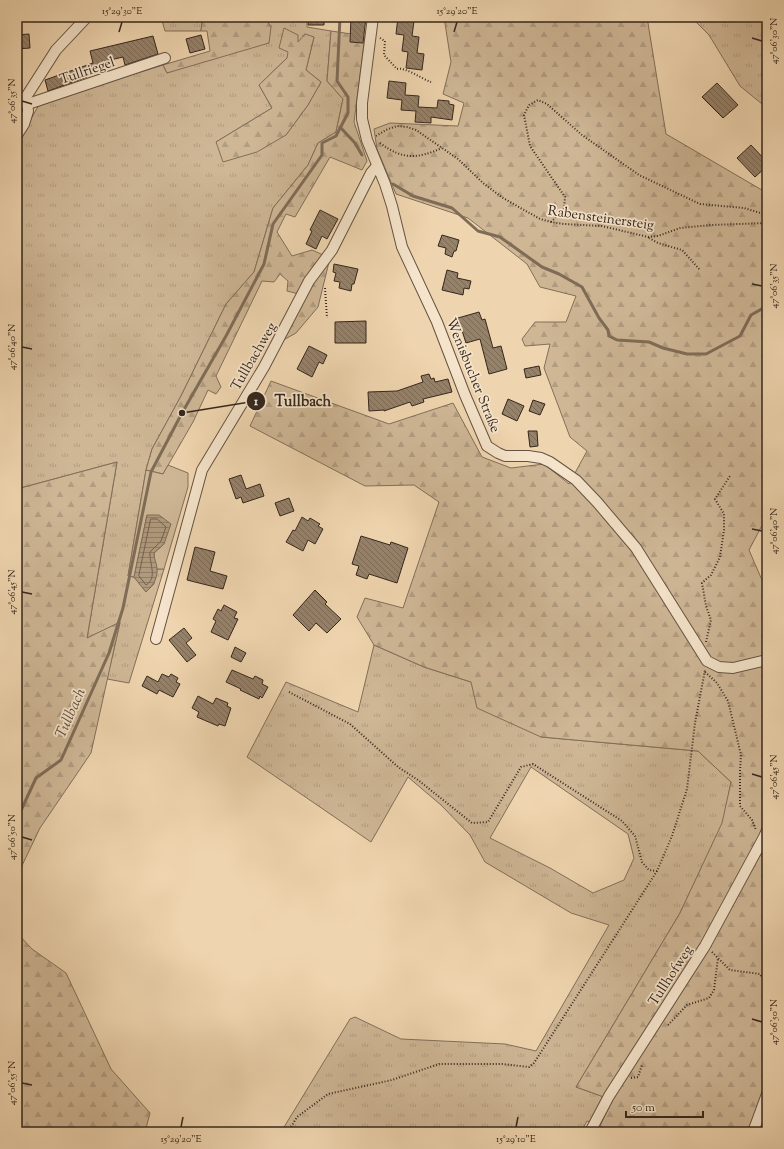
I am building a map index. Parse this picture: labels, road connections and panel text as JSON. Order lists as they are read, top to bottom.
{
  "streets": {
    "street": [
      "Tullriegel",
      "Tullbachweg",
      "Wenisbucher Straße",
      "Tullhofweg"
    ],
    "path": ["Rabensteinersteig"]
  },
  "crossings": [
    ["Rabensteinersteig", "Wenisbucher Straße"],
    ["Tullbachweg", "Wenisbucher Straße"]
  ],
  "water": ["Tullbach"],
  "places": ["Tullbach"],
  "scale_bar": "50 m",
  "coordinates": [
    "15°29'30\"E",
    "15°29'20\"E",
    "47°06'30\"N",
    "47°06'35\"N",
    "47°06'40\"N",
    "47°06'45\"N",
    "47°06'50\"N",
    "47°06'55\"N",
    "15°29'10\"E"
  ]
}
